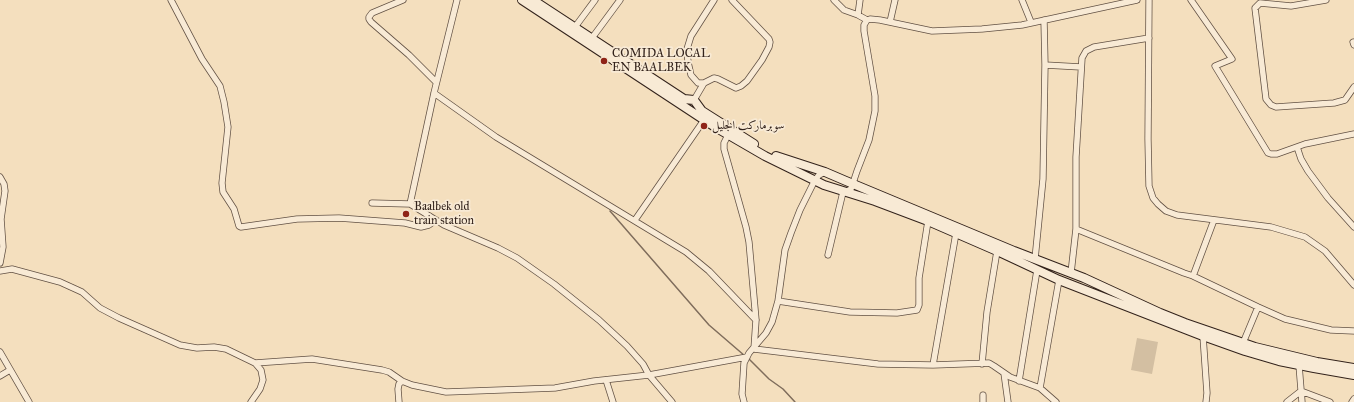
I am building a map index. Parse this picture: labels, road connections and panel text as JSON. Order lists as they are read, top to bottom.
{
  "places": ["COMIDA LOCAL EN BAALBEK", "سوبرماركت الجليل", "Baalbek old train station"]
}
